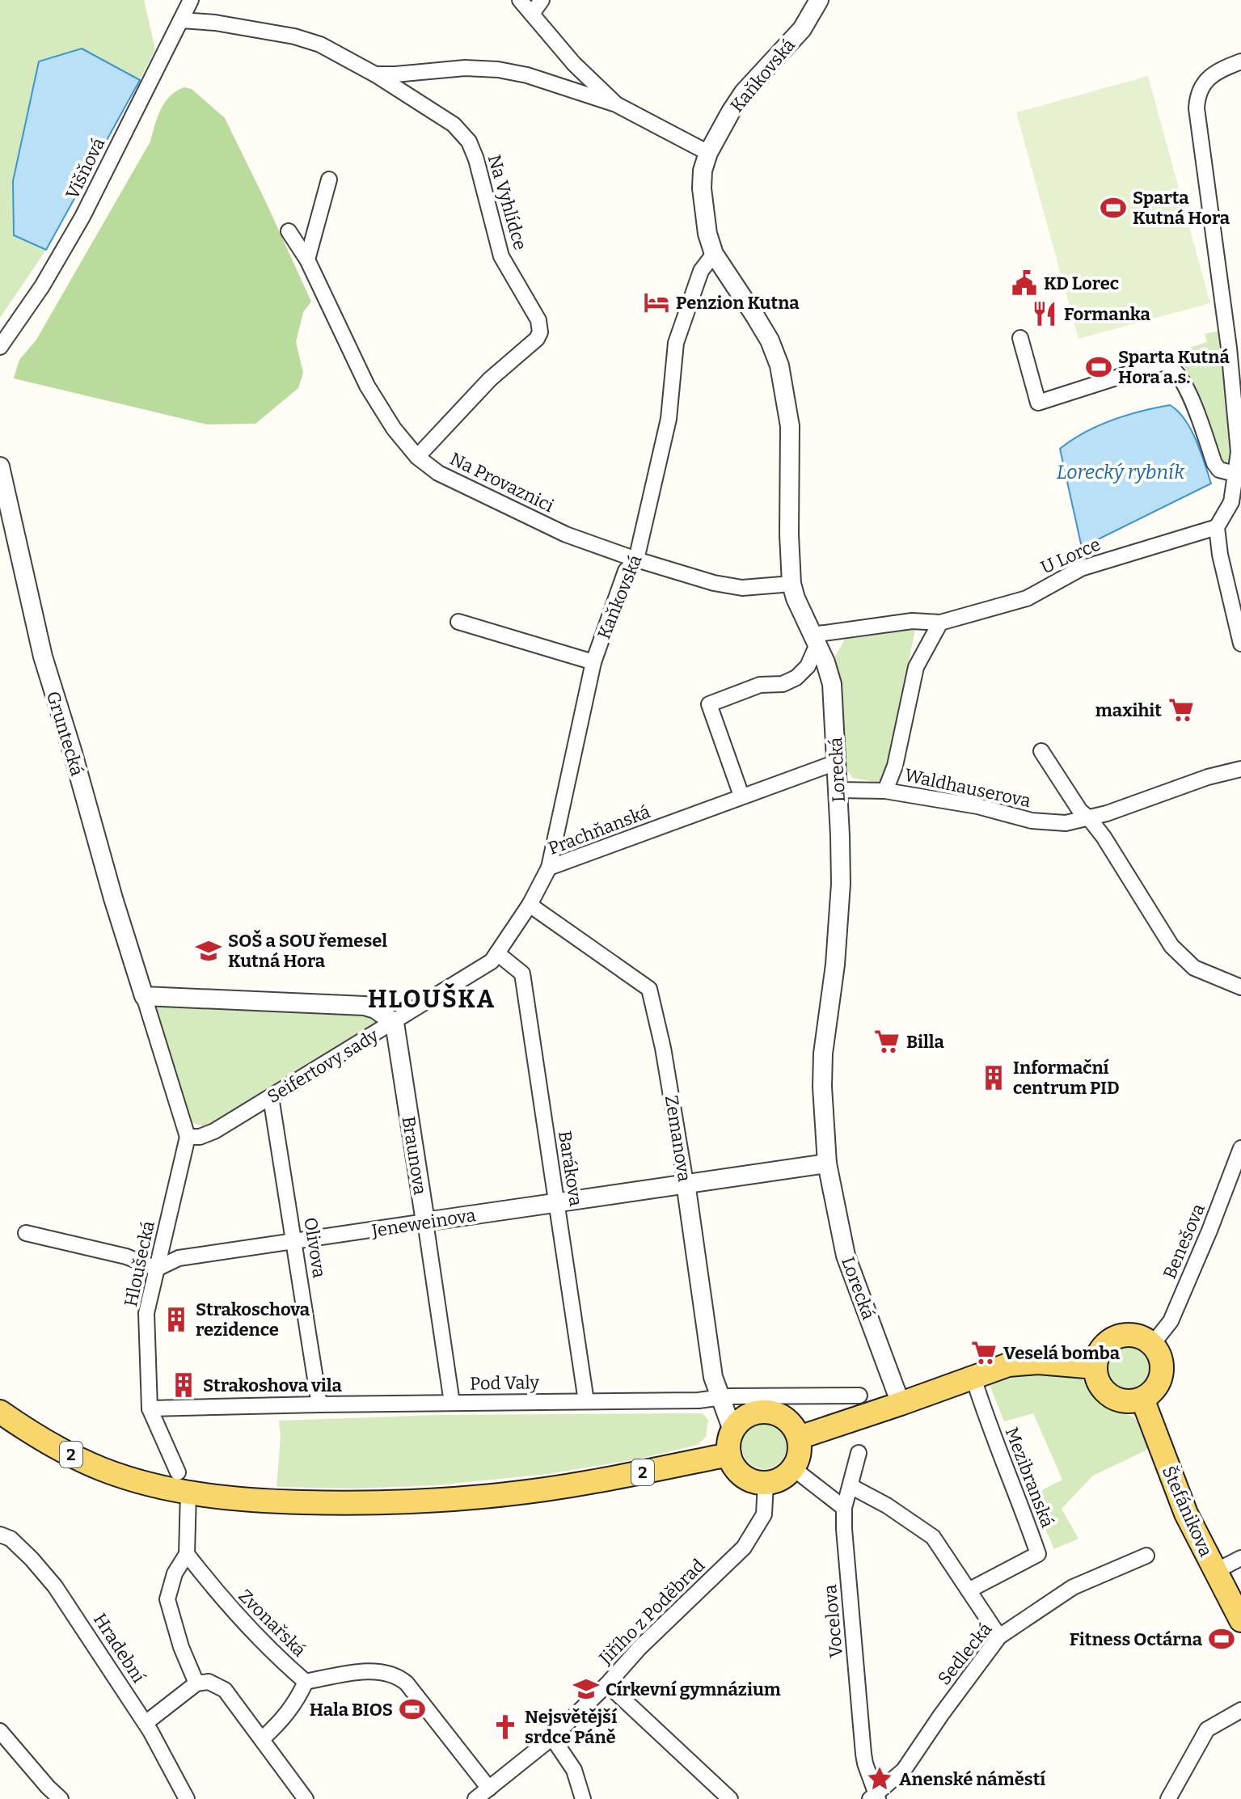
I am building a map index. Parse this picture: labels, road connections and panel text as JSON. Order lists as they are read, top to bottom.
{
  "streets": {
    "main road": ["2", "Štefánikova"],
    "street": [
      "Kaňkovská",
      "Višňová",
      "Na Vyhlídce",
      "Na Provaznici",
      "U Lorce",
      "Gruntecká",
      "Lorecká",
      "Waldhauserova",
      "Prachňanská",
      "Seifertovy sady",
      "Zemanova",
      "Braunova",
      "Barákova",
      "Jeneweinova",
      "Benešova",
      "Olivova",
      "Hloušecká",
      "Pod Valy",
      "Mezibranská",
      "Jiřího z Poděbrad",
      "Vocelova",
      "Zvonařská",
      "Hradební",
      "Sedlecká"
    ]
  },
  "crossings": [
    ["Kaňkovská", "Na Provaznici"],
    ["Kaňkovská", "Lorecká"],
    ["Kaňkovská", "Prachňanská"],
    ["Višňová", "Na Vyhlídce"],
    ["Na Vyhlídce", "Na Provaznici"],
    ["Na Provaznici", "Lorecká"],
    ["U Lorce", "Lorecká"],
    ["Gruntecká", "Seifertovy sady"],
    ["Lorecká", "Waldhauserova"],
    ["Lorecká", "Prachňanská"],
    ["Lorecká", "Jeneweinova"],
    ["Prachňanská", "Seifertovy sady"],
    ["Prachňanská", "Zemanova"],
    ["Prachňanská", "Braunova"],
    ["Prachňanská", "Barákova"],
    ["Seifertovy sady", "Braunova"],
    ["Seifertovy sady", "Olivova"],
    ["Seifertovy sady", "Hloušecká"],
    ["Zemanova", "Jeneweinova"],
    ["Zemanova", "Pod Valy"],
    ["Zemanova", "2"],
    ["Zemanova", "Jiřího z Poděbrad"],
    ["Braunova", "Jeneweinova"],
    ["Braunova", "Pod Valy"],
    ["Barákova", "Jeneweinova"],
    ["Barákova", "Pod Valy"],
    ["Jeneweinova", "Olivova"],
    ["Jeneweinova", "Hloušecká"],
    ["Benešova", "Štefánikova"],
    ["Olivova", "Pod Valy"],
    ["Hloušecká", "Pod Valy"],
    ["Hloušecká", "2"],
    ["Hloušecká", "Zvonařská"],
    ["2", "Jiřího z Poděbrad"],
    ["Jiřího z Poděbrad", "Zvonařská"],
    ["Vocelova", "Sedlecká"]
  ],
  "districts": ["HLOUŠKA"],
  "water": ["Lorecký rybník"],
  "places": {
    "sports": [
      "Sparta Kutná Hora",
      "Sparta Kutná Hora a.s.",
      "Fitness Octárna",
      "Hala BIOS"
    ],
    "public building": ["KD Lorec"],
    "hotel": ["Penzion Kutna"],
    "restaurant": ["Formanka"],
    "supermarket": ["maxihit", "Billa", "Veselá bomba"],
    "school or university": ["SOŠ a SOU řemesel Kutná Hora", "Církevní gymnázium"],
    "building": ["Informační centrum PID", "Strakoschova rezidence", "Strakoshova vila"],
    "church": ["Nejsvětější srdce Páně"],
    "place": ["Anenské náměstí"]
  }
}
